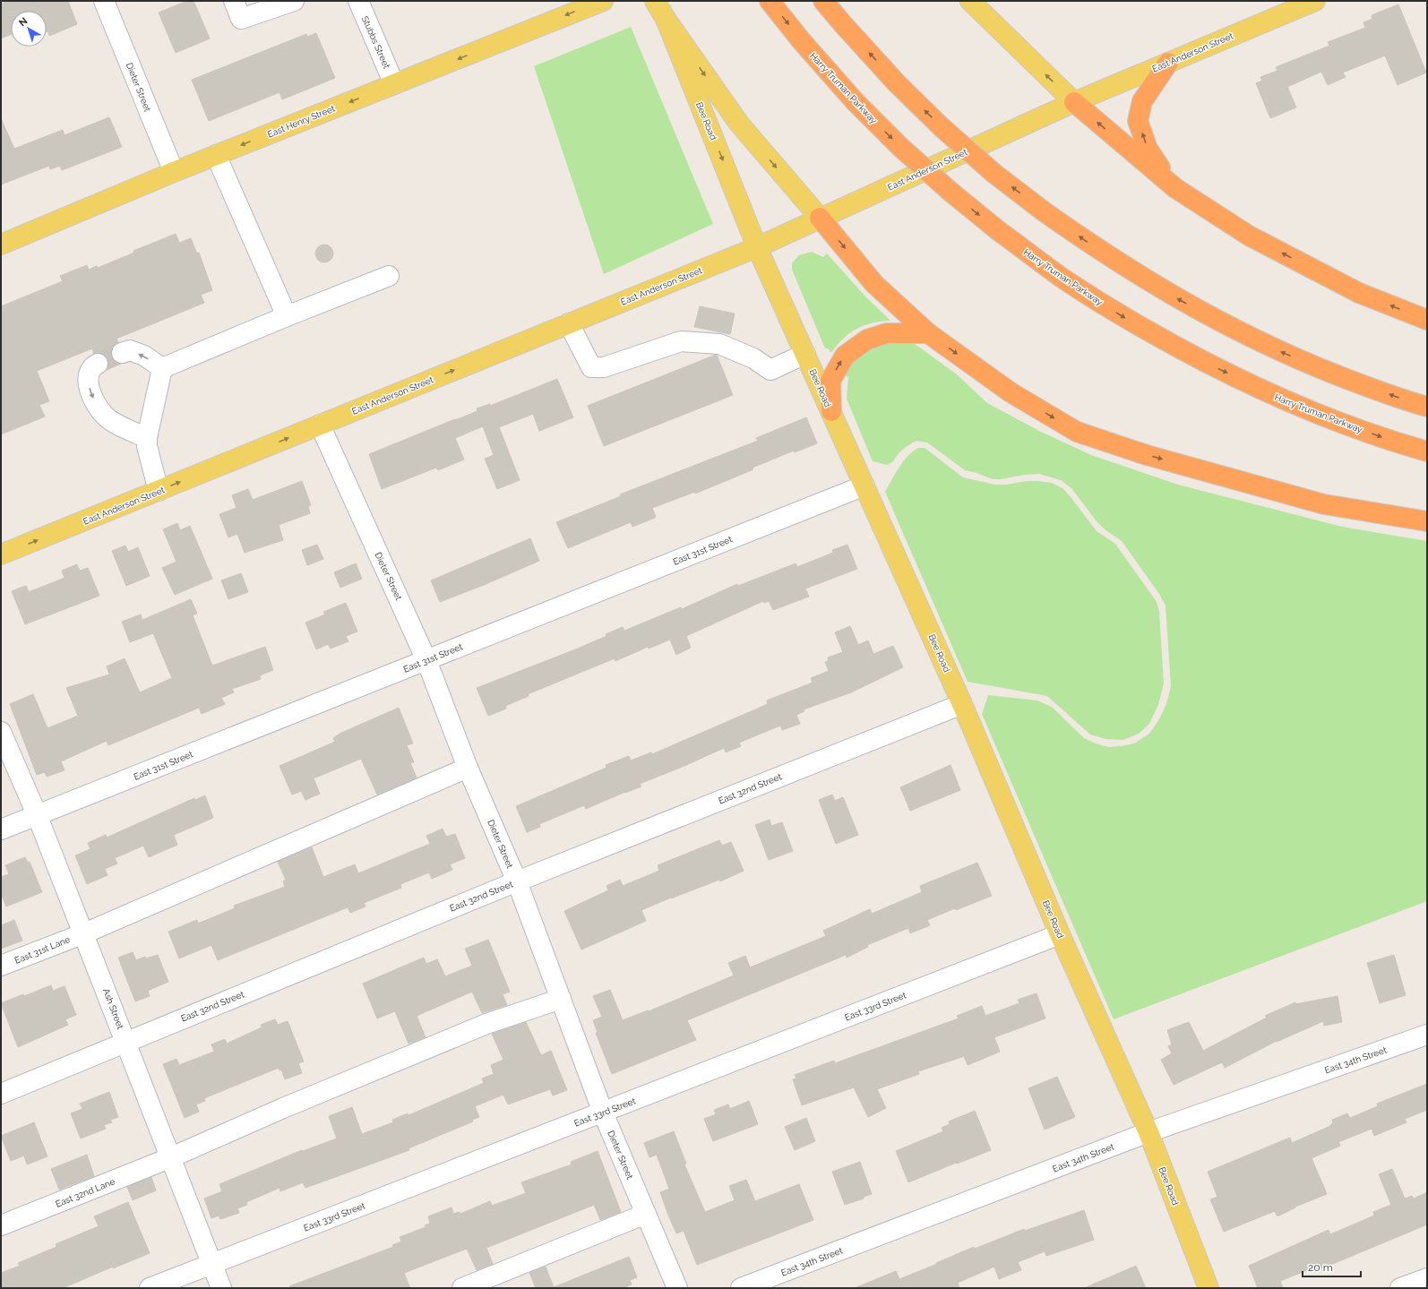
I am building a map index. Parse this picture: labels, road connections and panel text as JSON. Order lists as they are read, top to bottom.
{
  "streets": {
    "highway": ["Harry Truman Parkway"],
    "main road": ["East Anderson Street", "East Henry Street", "Bee Road"],
    "street": [
      "Stubbs Street",
      "Dieter Street",
      "East 31st Street",
      "East 32nd Street",
      "East 31st Lane",
      "East 33rd Street",
      "Ash Street",
      "East 34th Street",
      "East 32nd Lane"
    ]
  },
  "crossings": [
    ["Stubbs Street", "East Henry Street"],
    ["East Anderson Street", "Dieter Street"],
    ["East Anderson Street", "Bee Road"],
    ["Dieter Street", "East Henry Street"],
    ["Dieter Street", "East 31st Street"],
    ["Dieter Street", "East 32nd Street"],
    ["Dieter Street", "East 31st Lane"],
    ["Dieter Street", "East 33rd Street"],
    ["Dieter Street", "East 32nd Lane"],
    ["Bee Road", "East 31st Street"],
    ["Bee Road", "East 32nd Street"],
    ["Bee Road", "East 33rd Street"],
    ["Bee Road", "East 34th Street"],
    ["East 31st Street", "Ash Street"],
    ["East 32nd Street", "Ash Street"],
    ["East 31st Lane", "Ash Street"],
    ["East 33rd Street", "Ash Street"],
    ["Ash Street", "East 32nd Lane"]
  ],
  "one_way": ["East Anderson Street", "East Henry Street"],
  "scale_bar": "20 m",
  "north": "top left"
}
